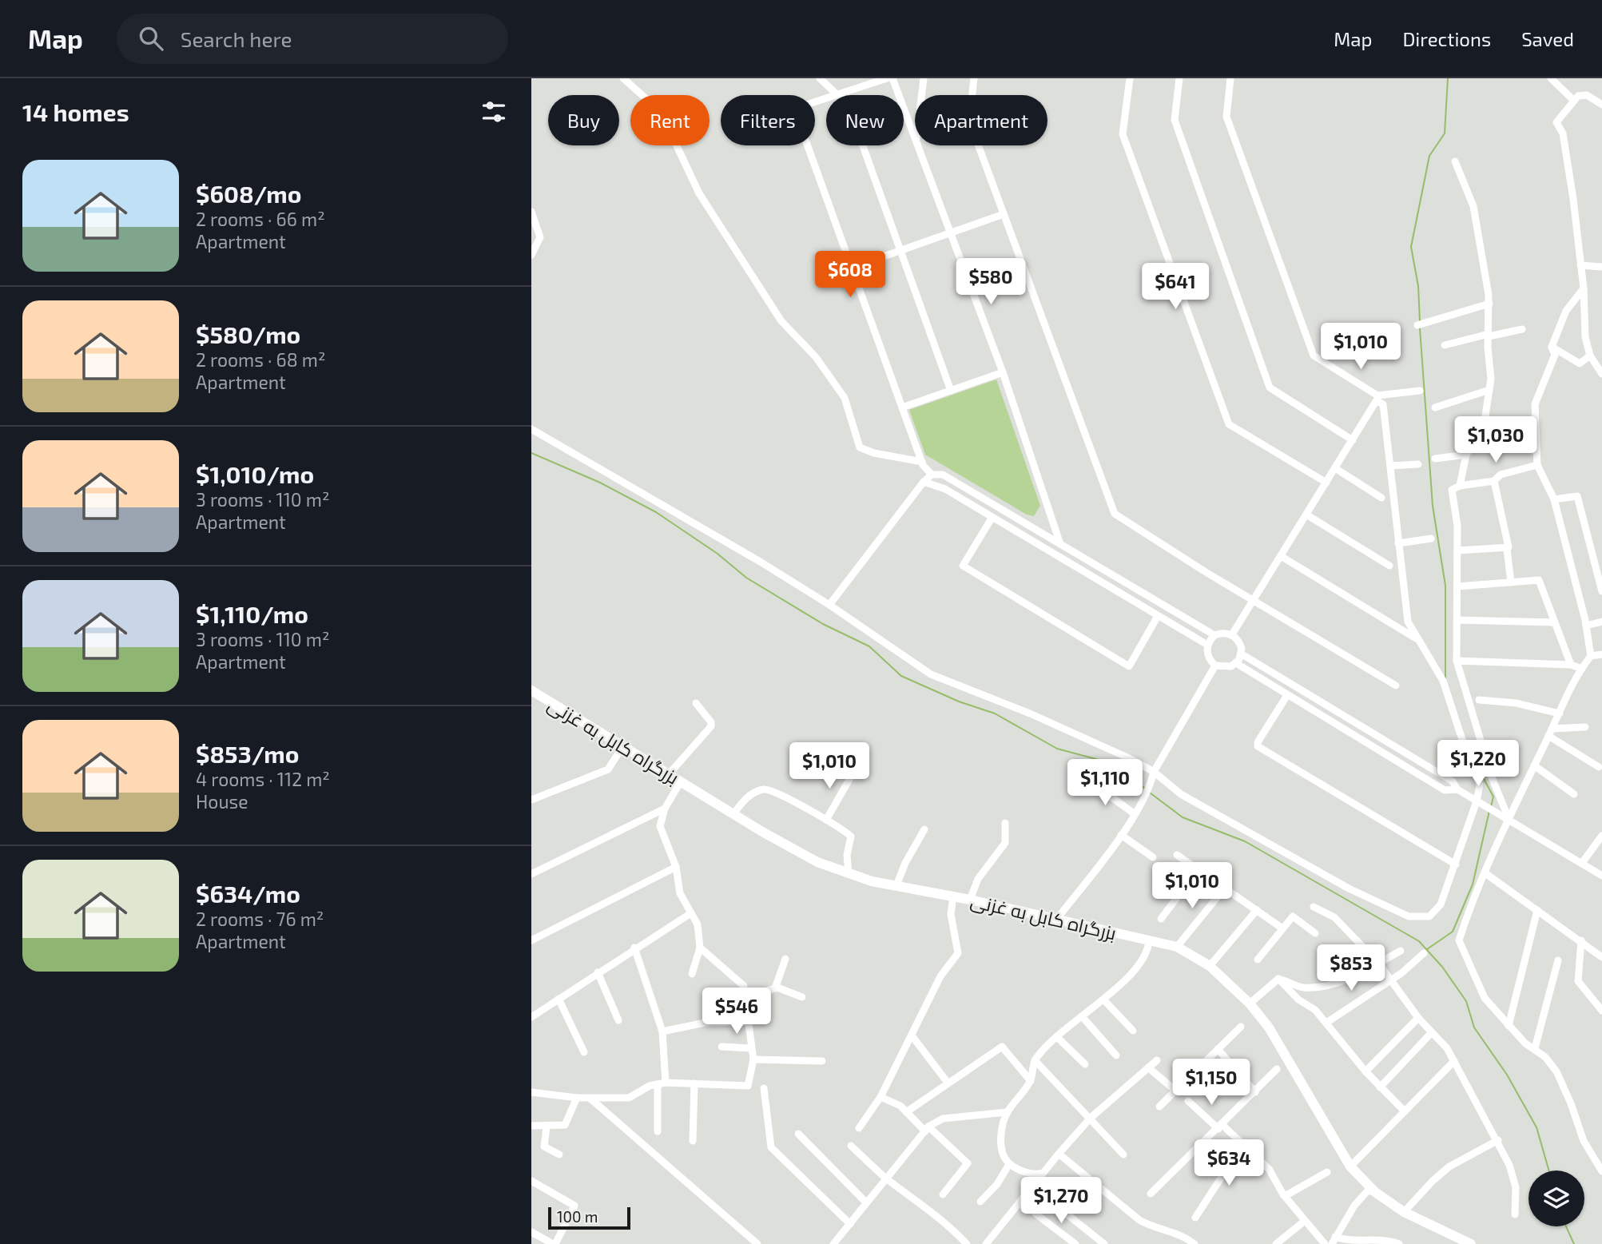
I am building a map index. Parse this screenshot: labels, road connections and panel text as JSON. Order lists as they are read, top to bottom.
{
  "streets": {
    "highway": ["بزرگراه کابل به غزنی"]
  },
  "scale_bar": "100 m",
  "page": {
    "header": "Map",
    "search": "Search here",
    "nav": ["Map", "Directions", "Saved"],
    "heading": "14 homes",
    "chip": [
      "Buy",
      "Rent",
      "Filters",
      "New",
      "Apartment"
    ],
    "list": [
      {
        "name": "$608/mo",
        "note": "2 rooms · 66 m² · Apartment"
      },
      {
        "name": "$580/mo",
        "note": "2 rooms · 68 m² · Apartment"
      },
      {
        "name": "$1,010/mo",
        "note": "3 rooms · 110 m² · Apartment"
      },
      {
        "name": "$1,110/mo",
        "note": "3 rooms · 110 m² · Apartment"
      },
      {
        "name": "$853/mo",
        "note": "4 rooms · 112 m² · House"
      },
      {
        "name": "$634/mo",
        "note": "2 rooms · 76 m² · Apartment"
      }
    ],
    "price": [
      "$608",
      "$580",
      "$641",
      "$1,010",
      "$1,030",
      "$1,220",
      "$1,010",
      "$1,110",
      "$1,010",
      "$853",
      "$546",
      "$1,150",
      "$634",
      "$1,270"
    ],
    "scale": "100 m"
  }
}
